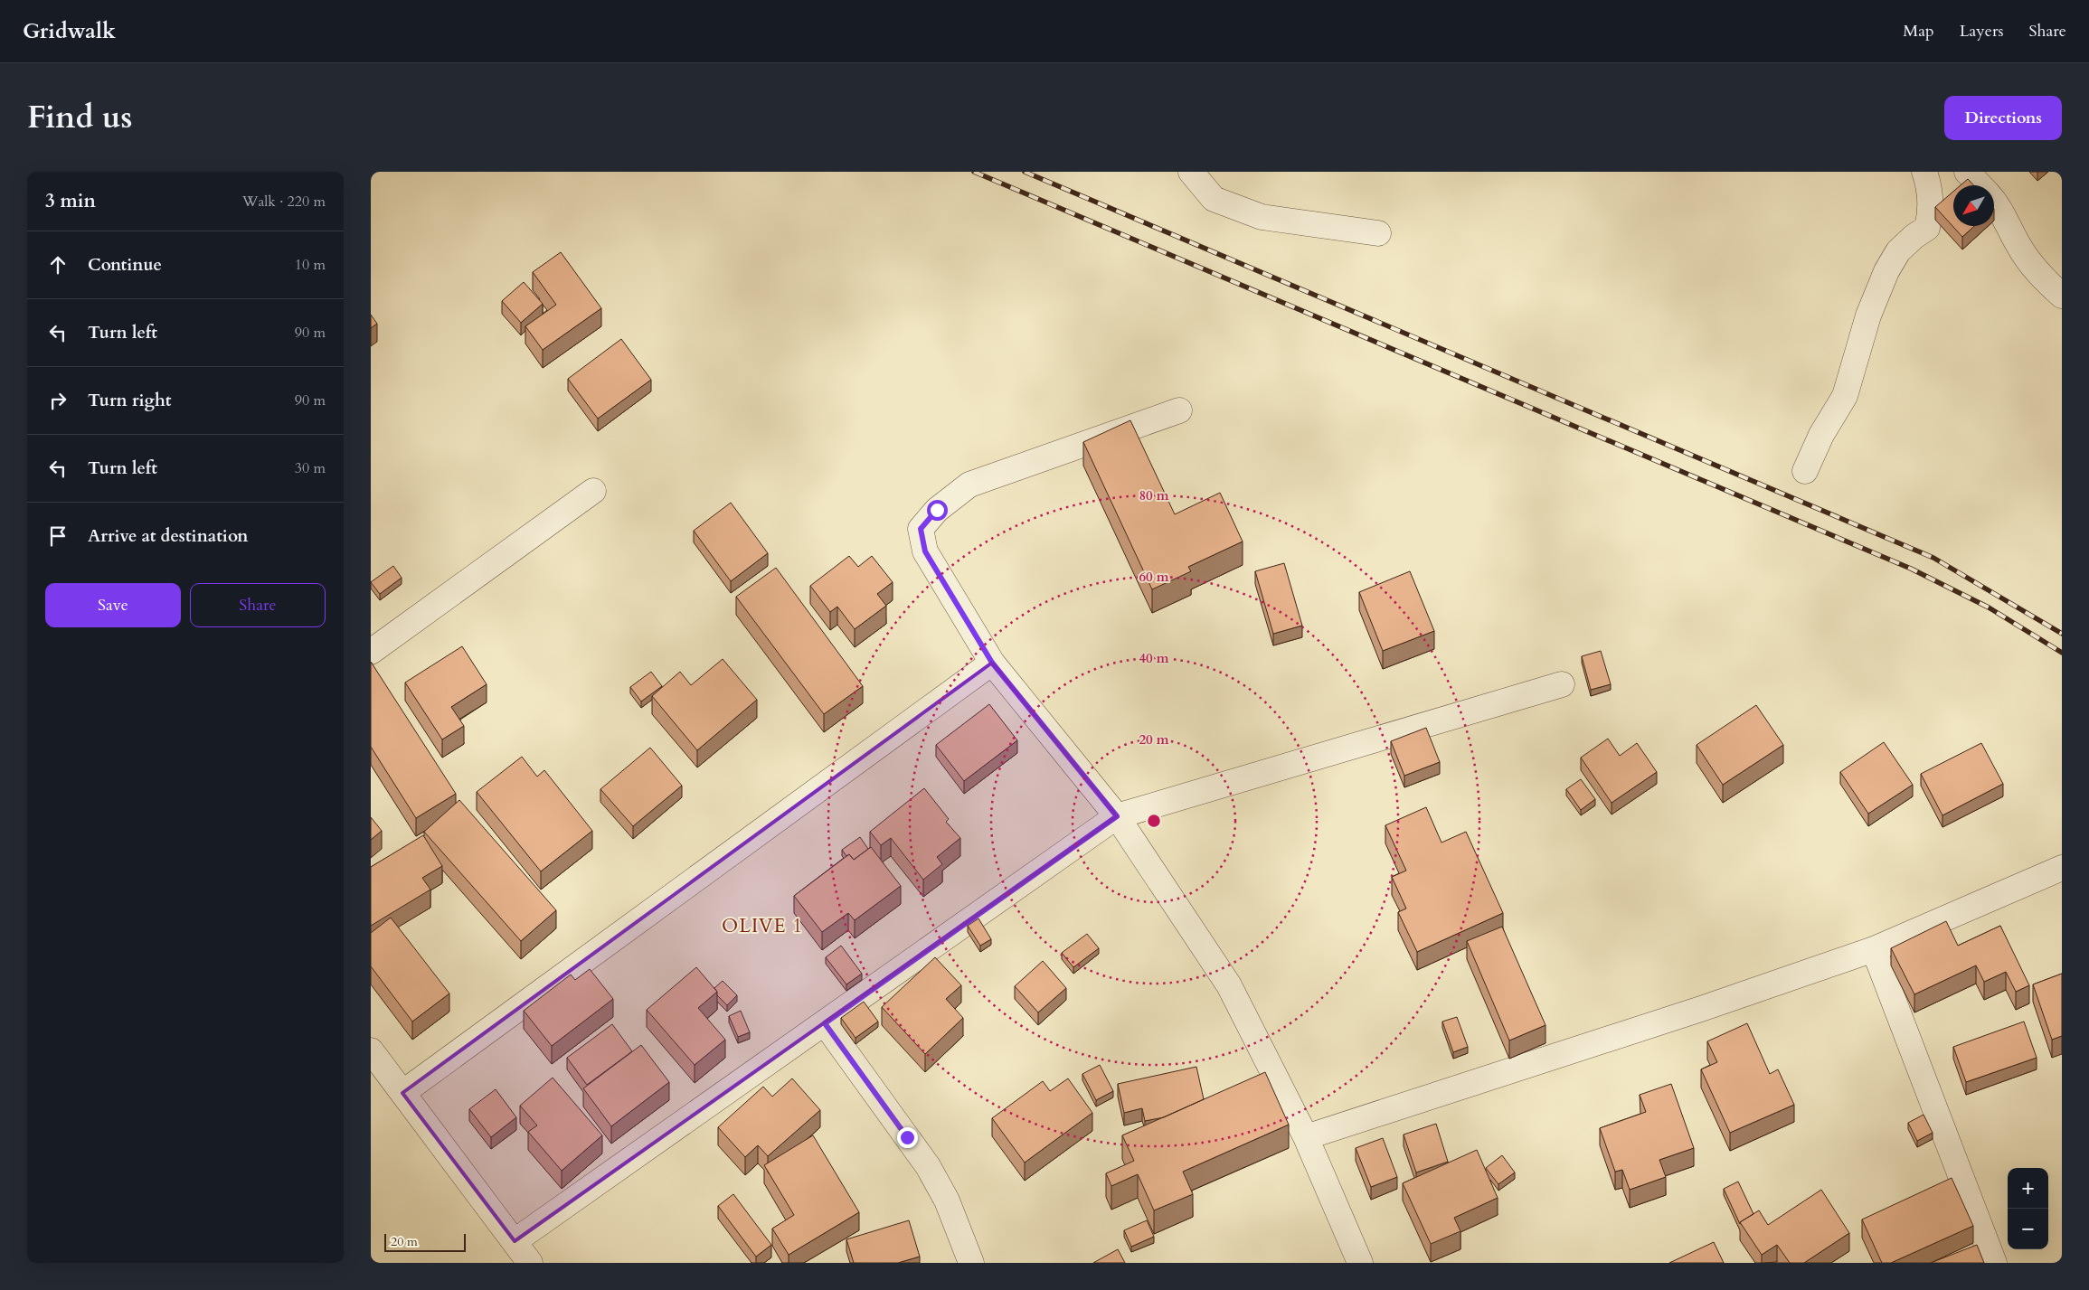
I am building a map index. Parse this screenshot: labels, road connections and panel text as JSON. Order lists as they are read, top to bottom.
{
  "districts": ["OLIVE 1"],
  "scale_bar": "20 m",
  "north": "bottom left",
  "page": {
    "header": "Gridwalk",
    "nav": ["Map", "Layers", "Share"],
    "title": "Find us",
    "buttons": [
      "Directions",
      ["Save", "Share"]
    ],
    "heading": ["3 min", "Walk · 220 m"],
    "list": [
      ["Continue", "10 m"],
      ["Turn left", "90 m"],
      ["Turn right", "90 m"],
      ["Turn left", "30 m"],
      "Arrive at destination"
    ],
    "map_buttons": ["+", "−"],
    "scale": "20 m"
  },
  "rings": [
    "80 m",
    "60 m",
    "40 m",
    "20 m"
  ]
}
